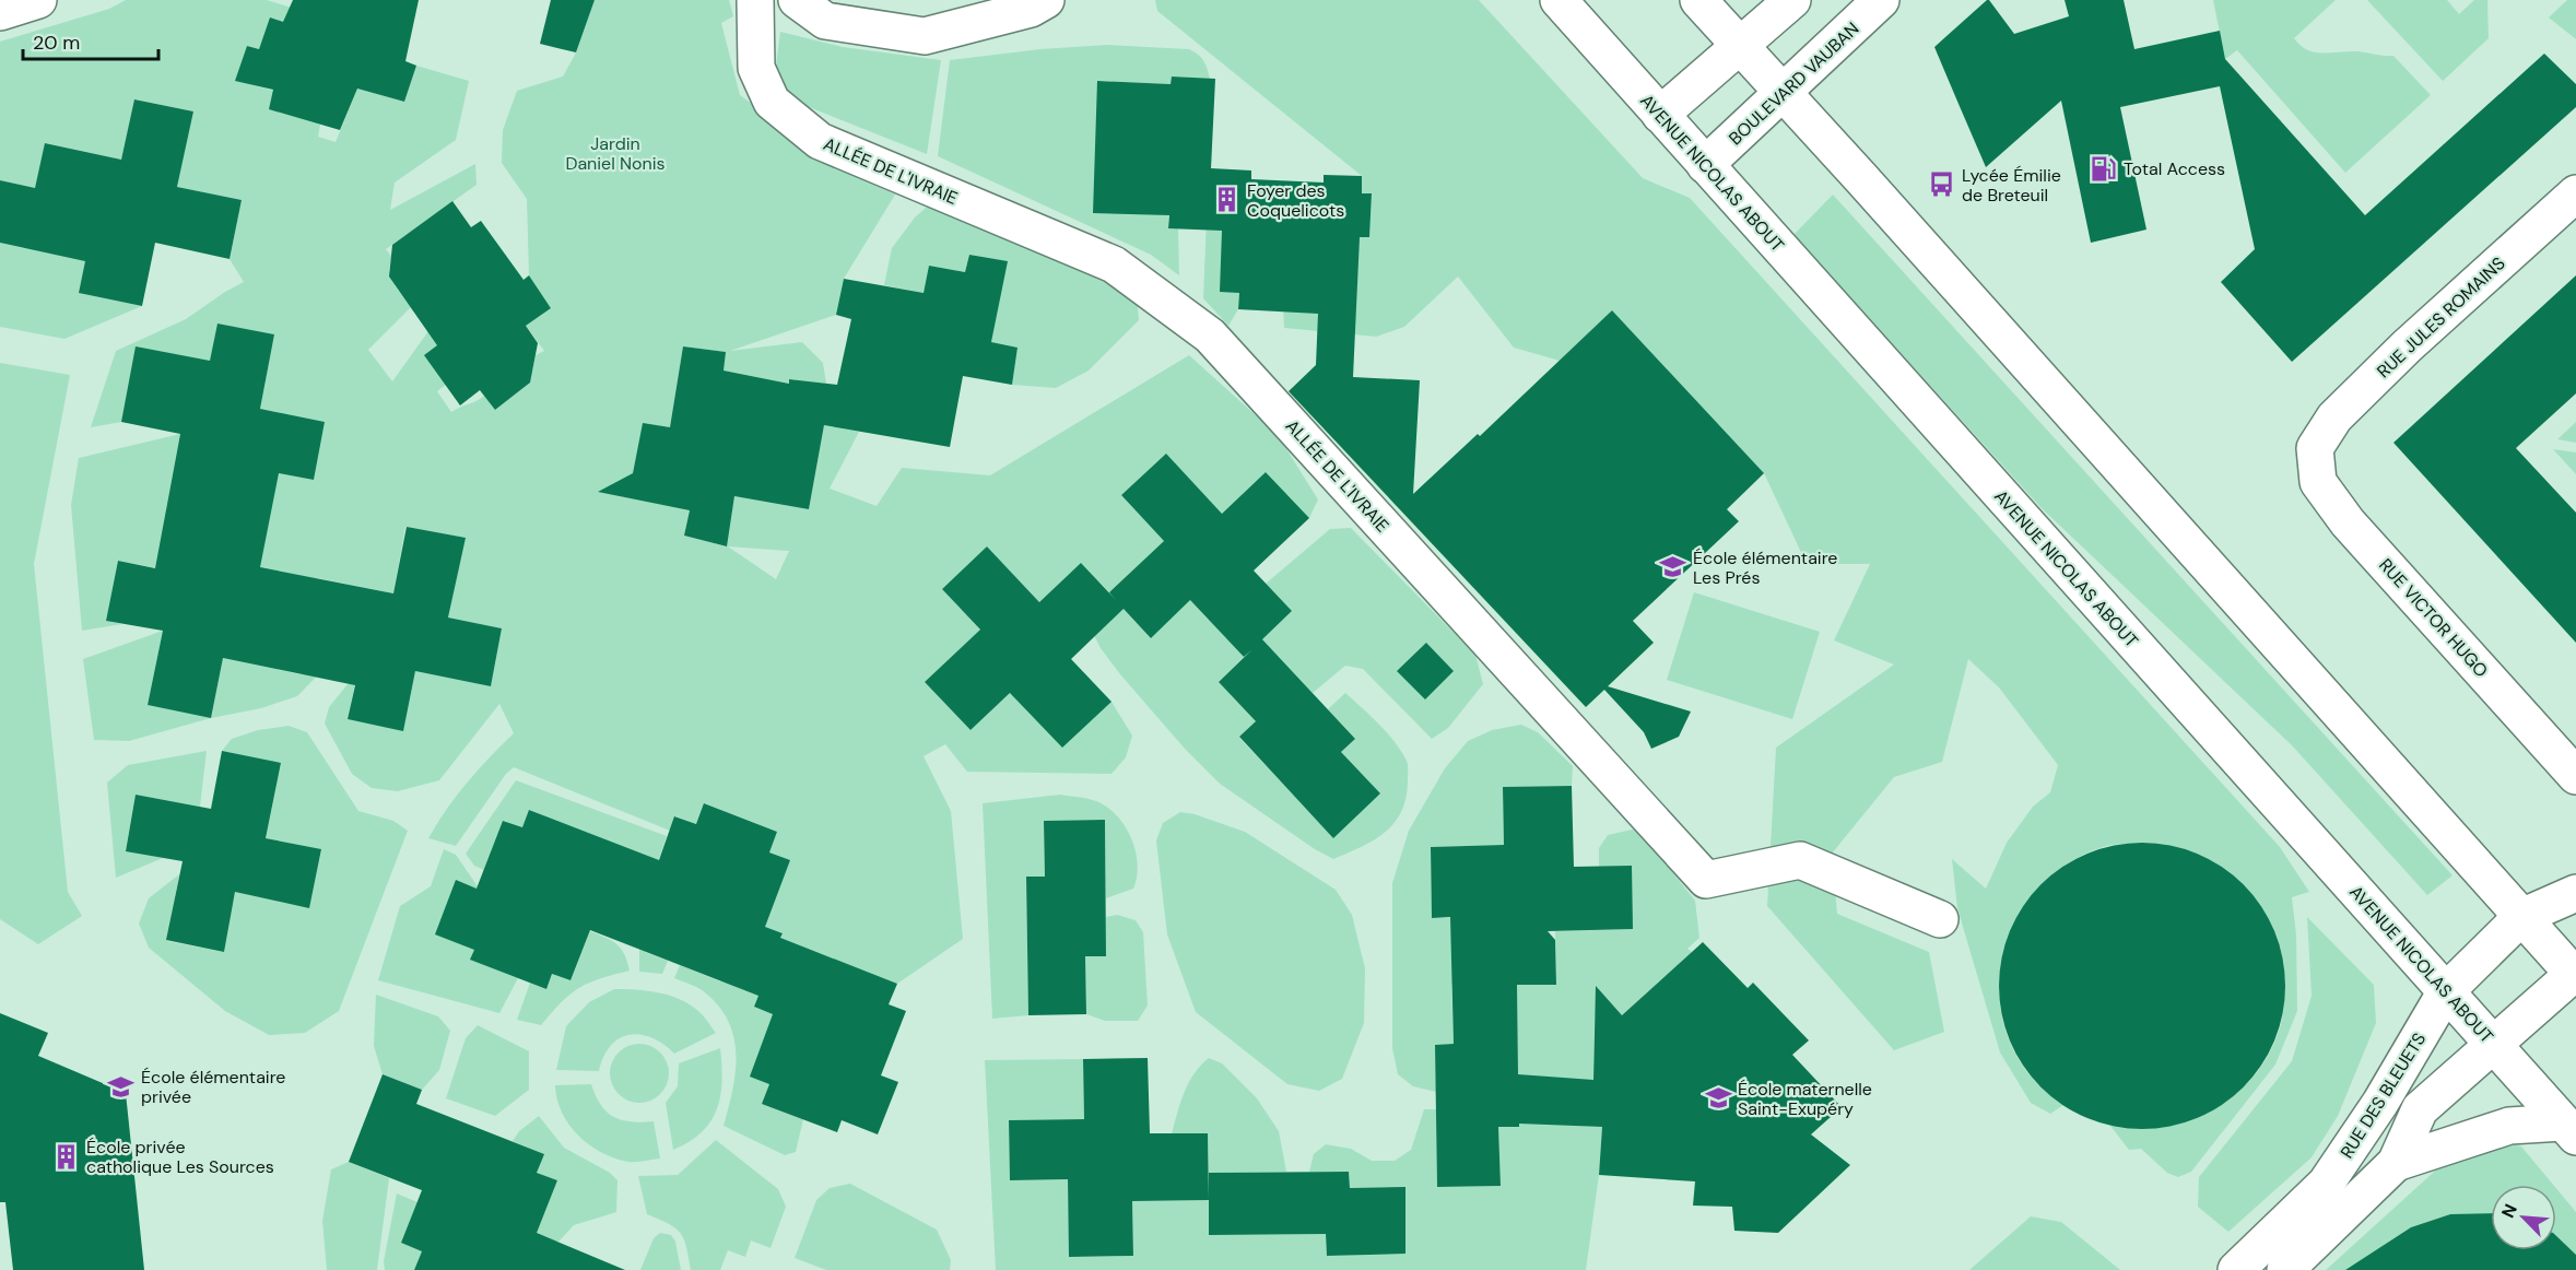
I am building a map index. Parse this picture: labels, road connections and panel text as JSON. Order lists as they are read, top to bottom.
{
  "streets": {
    "street": [
      "BOULEVARD VAUBAN",
      "ALLÉE DE L'IVRAIE",
      "AVENUE NICOLAS ABOUT",
      "RUE JULES ROMAINS",
      "RUE VICTOR HUGO",
      "RUE DES BLEUETS"
    ]
  },
  "crossings": [
    ["BOULEVARD VAUBAN", "AVENUE NICOLAS ABOUT"],
    ["AVENUE NICOLAS ABOUT", "RUE DES BLEUETS"],
    ["RUE JULES ROMAINS", "RUE VICTOR HUGO"]
  ],
  "parks": ["Jardin Daniel Nonis"],
  "places": {
    "fuel station": ["Total Access"],
    "bus stop": ["Lycée Émilie de Breteuil"],
    "building": ["Foyer des Coquelicots", "École privée catholique Les Sources"],
    "school or university": ["École élémentaire Les Prés", "École élémentaire privée", "École maternelle Saint-Exupéry"]
  },
  "scale_bar": "20 m",
  "north": "top left"
}
